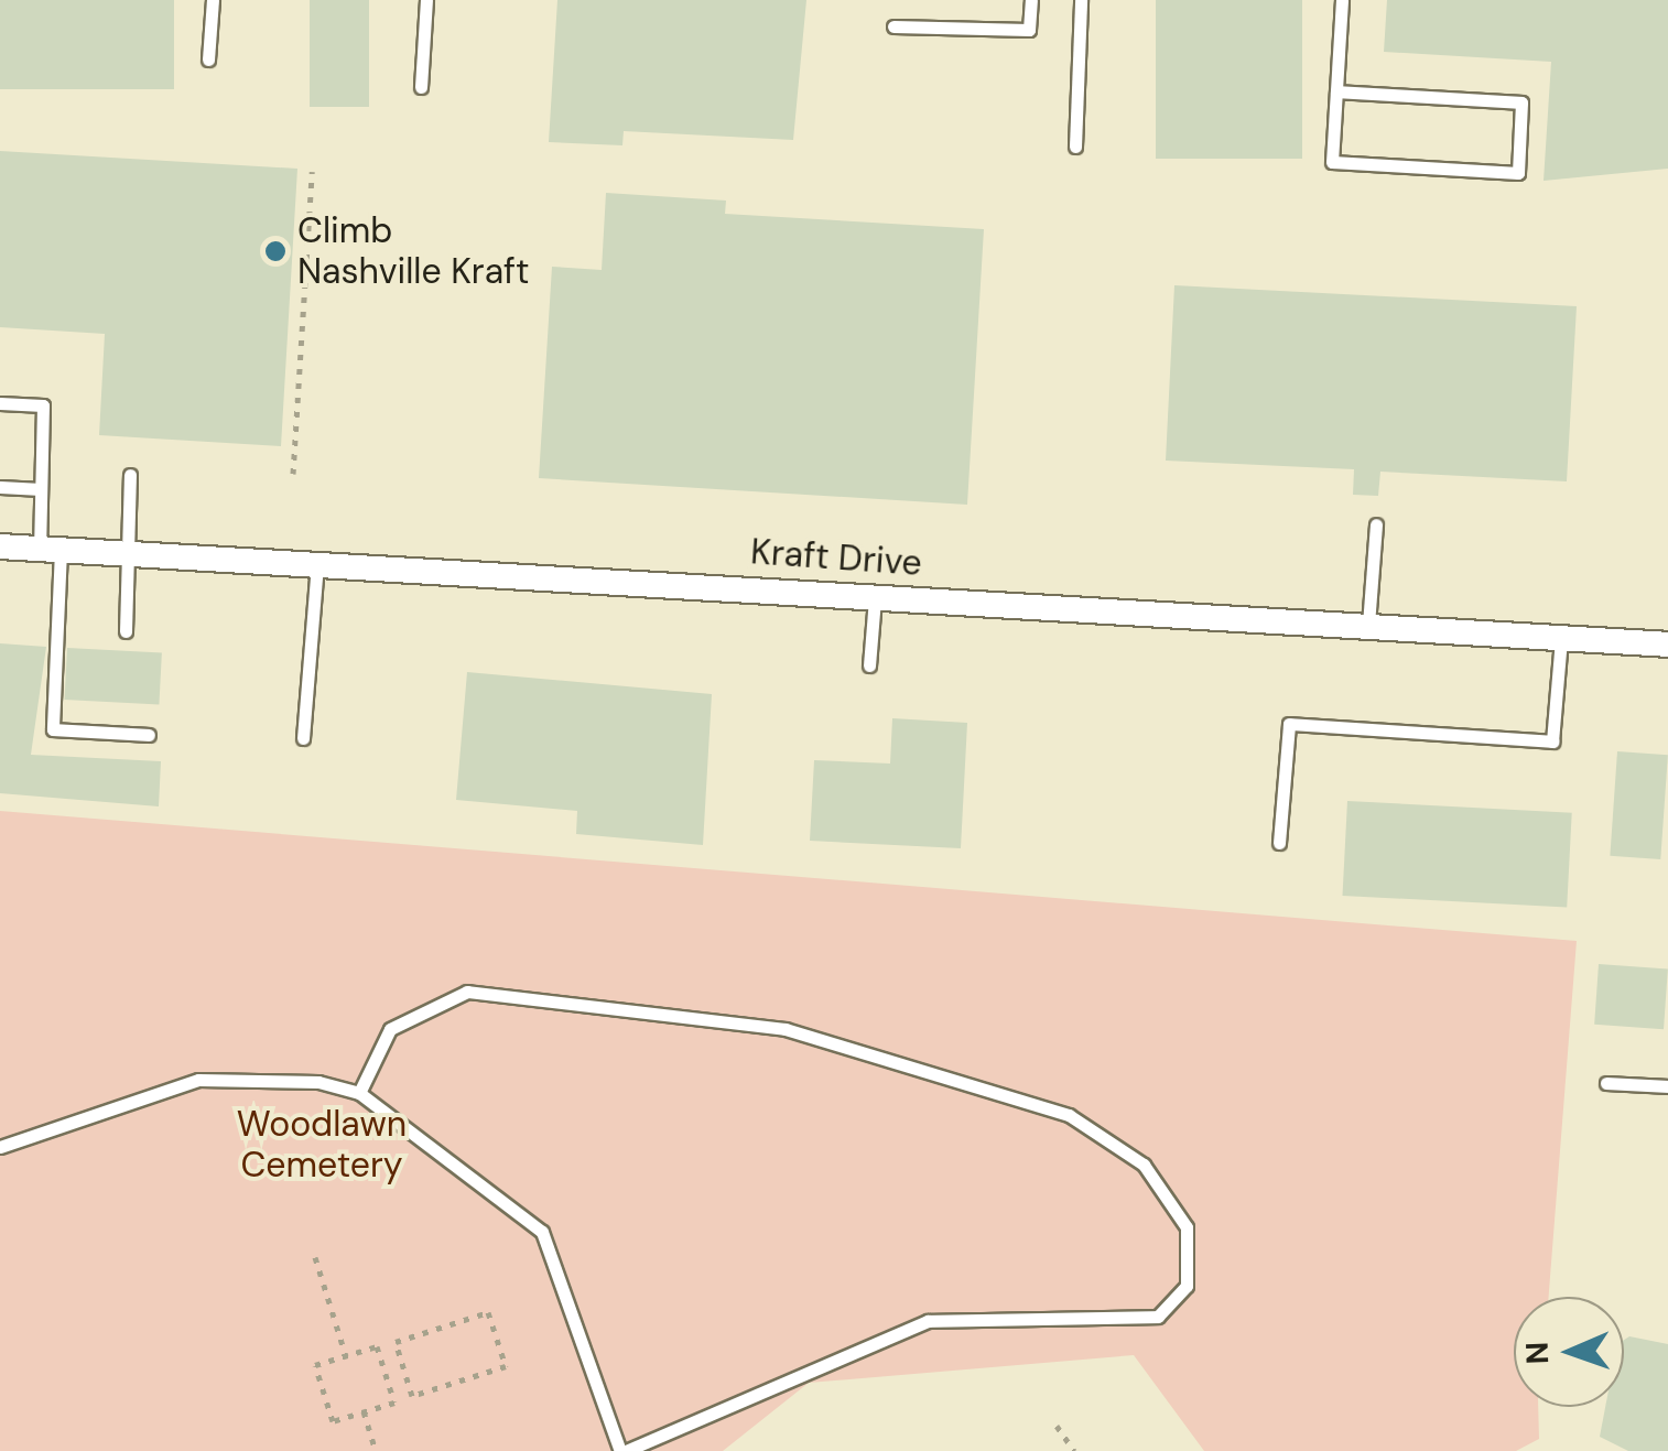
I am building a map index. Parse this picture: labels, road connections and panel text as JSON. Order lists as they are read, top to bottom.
{
  "streets": {
    "street": ["Kraft Drive"]
  },
  "parks": ["Woodlawn Cemetery"],
  "places": ["Climb Nashville Kraft"],
  "north": "left"
}
